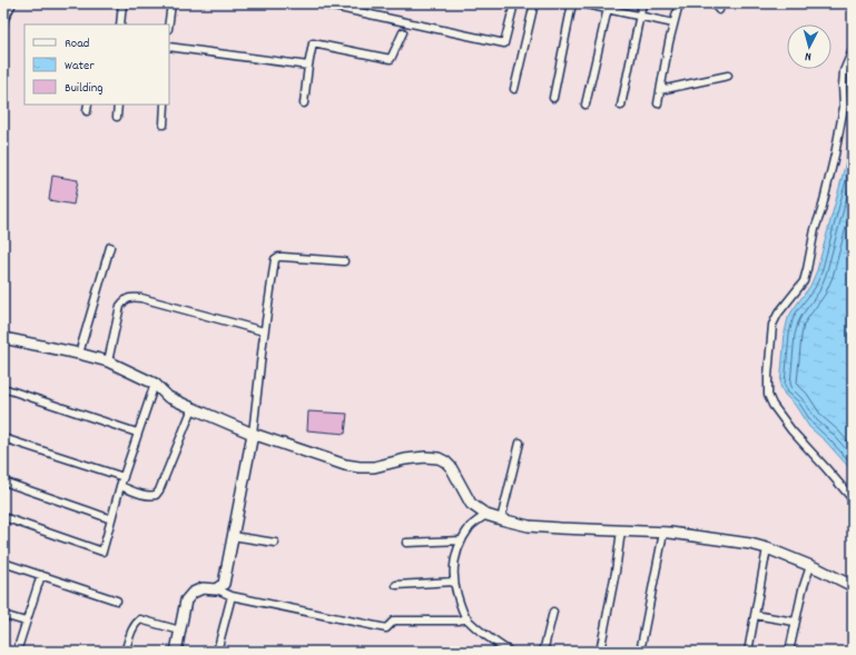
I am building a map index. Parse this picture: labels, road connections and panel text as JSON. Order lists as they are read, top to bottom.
{
  "legend": ["Road", "Water", "Building"],
  "north": "bottom"
}
